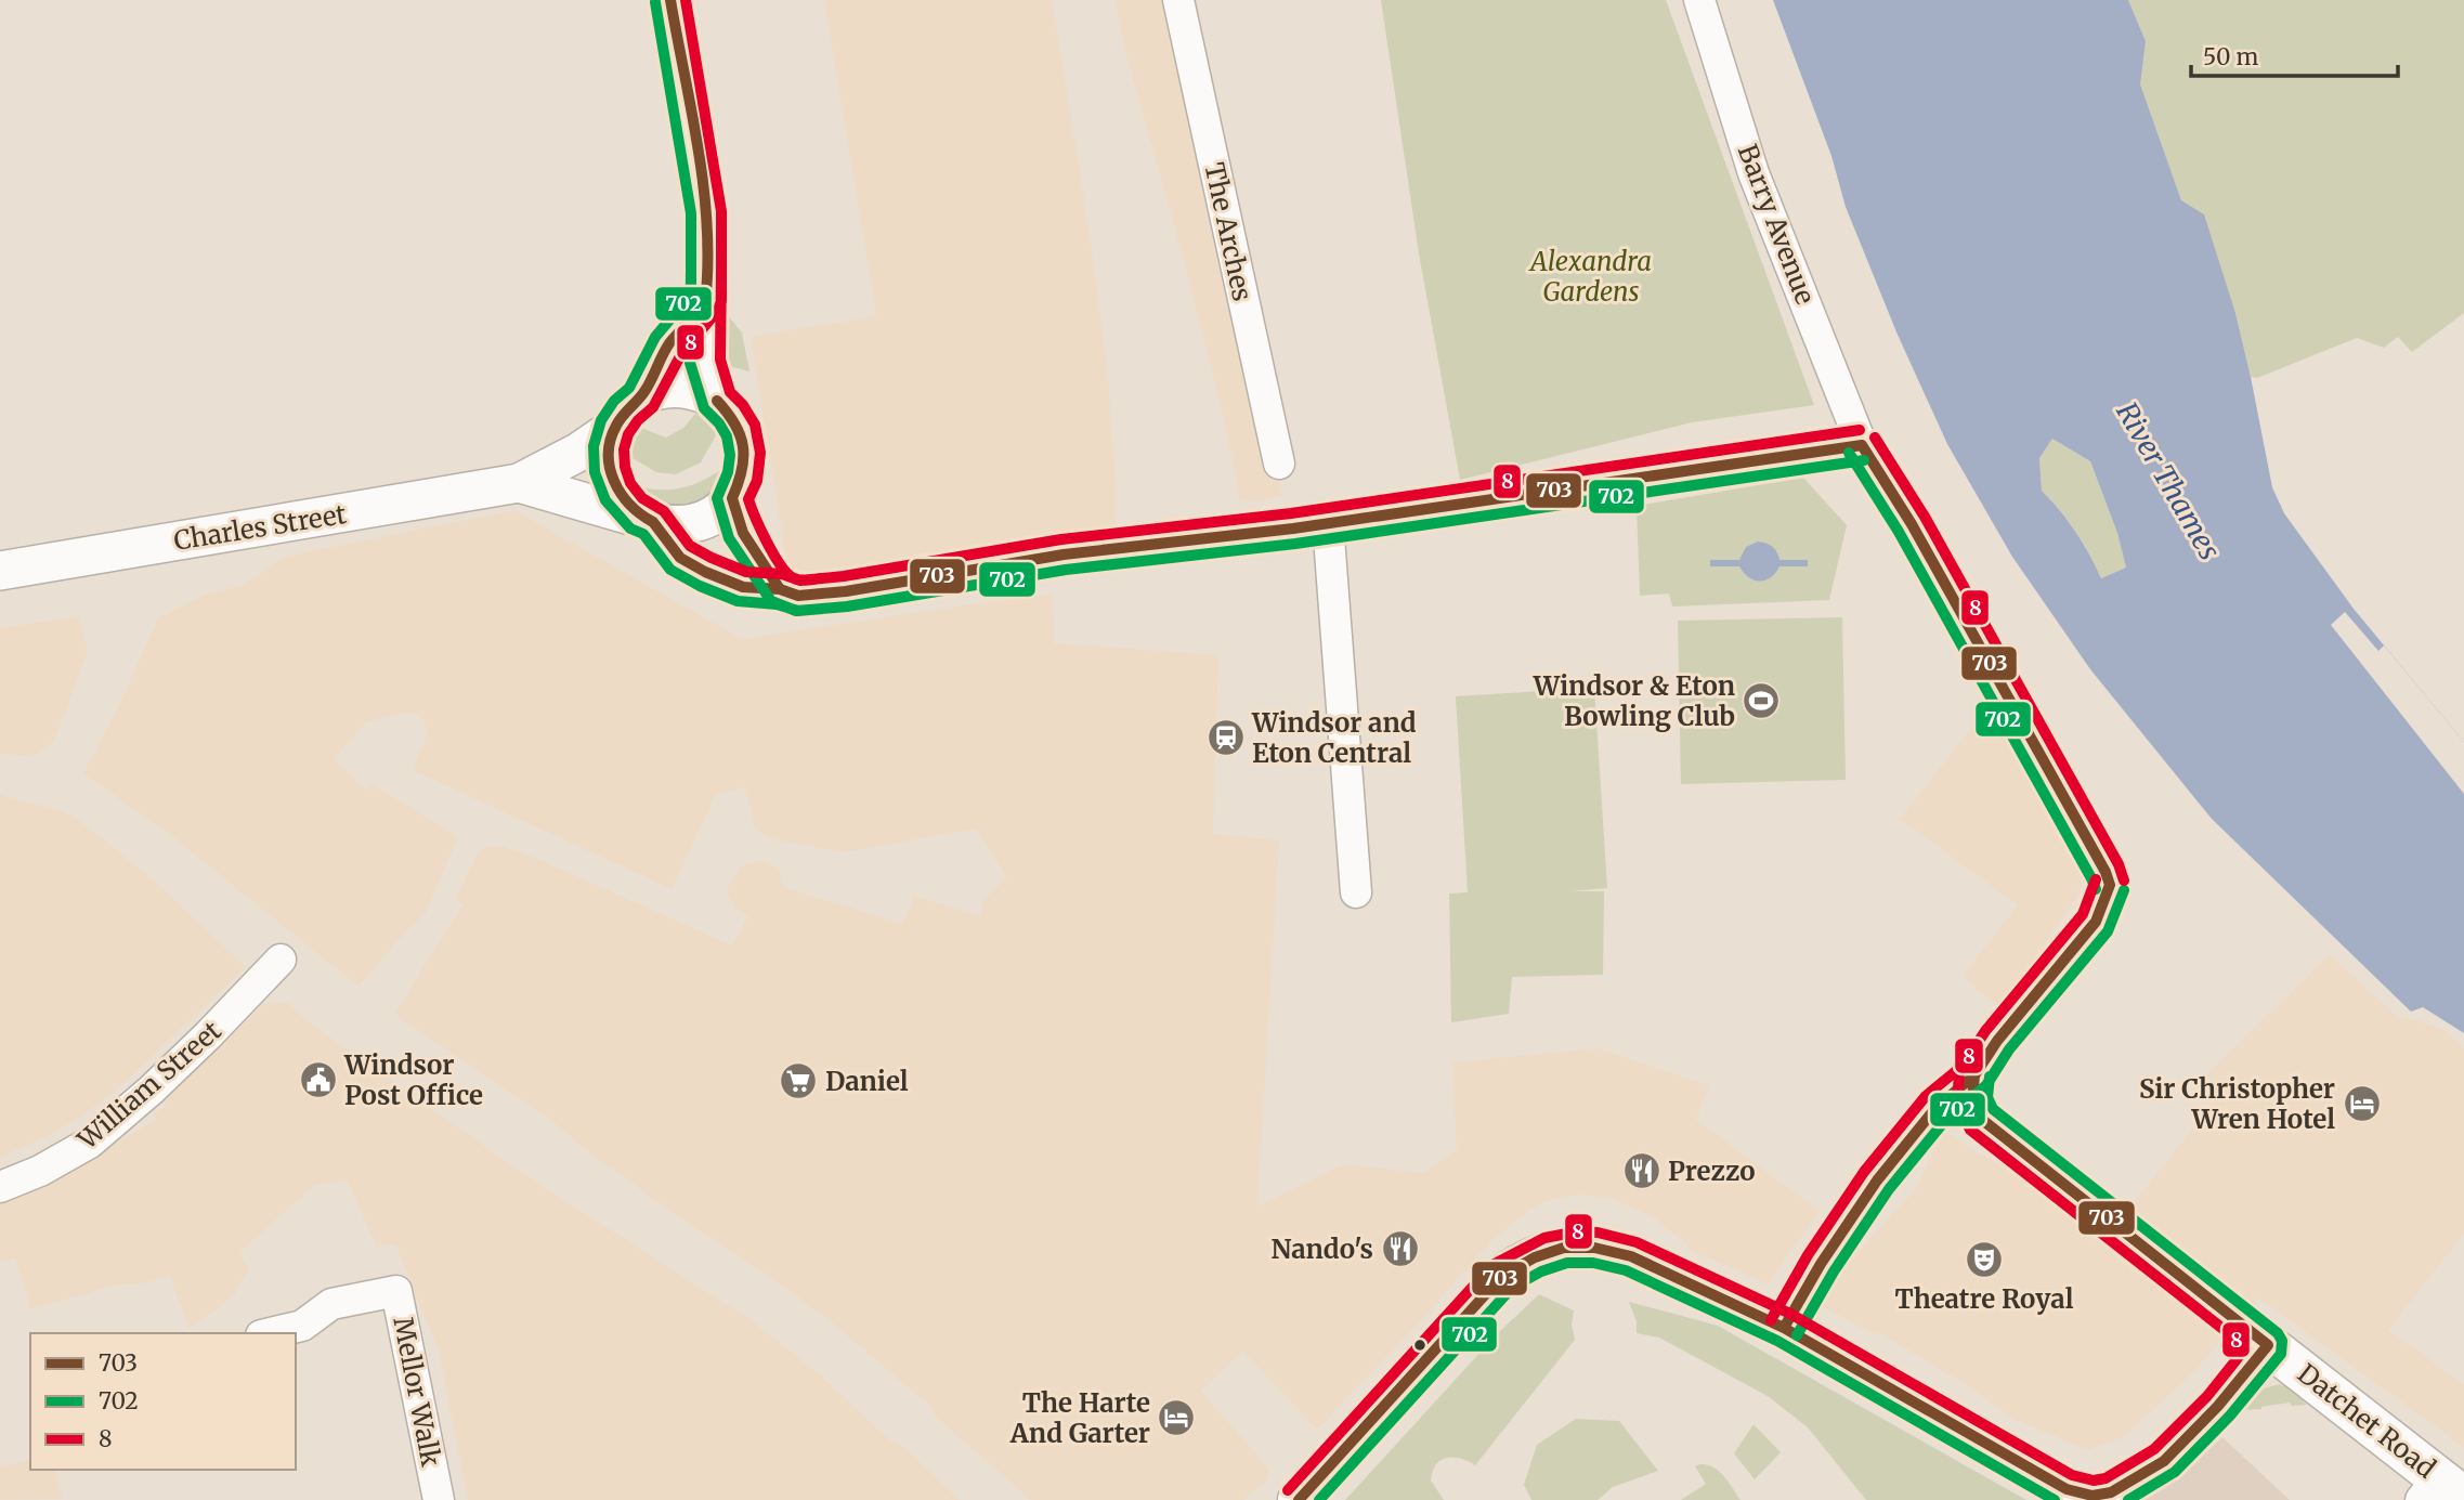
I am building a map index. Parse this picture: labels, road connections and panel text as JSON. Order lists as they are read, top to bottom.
{
  "streets": {
    "main road": ["Datchet Road"],
    "street": [
      "Barry Avenue",
      "The Arches",
      "Charles Street",
      "William Street",
      "Mellor Walk"
    ]
  },
  "water": ["River Thames"],
  "parks": ["Alexandra Gardens"],
  "places": {
    "sports": ["Windsor & Eton Bowling Club"],
    "station": ["Windsor and Eton Central"],
    "public building": ["Windsor Post Office"],
    "supermarket": ["Daniel"],
    "hotel": ["Sir Christopher Wren Hotel", "The Harte And Garter"],
    "restaurant": ["Prezzo", "Nando's"],
    "theatre": ["Theatre Royal"]
  },
  "lines": ["transit line 703", "transit line 8", "transit line 702"],
  "legend": ["703", "702", "8"],
  "scale_bar": "50 m"
}
